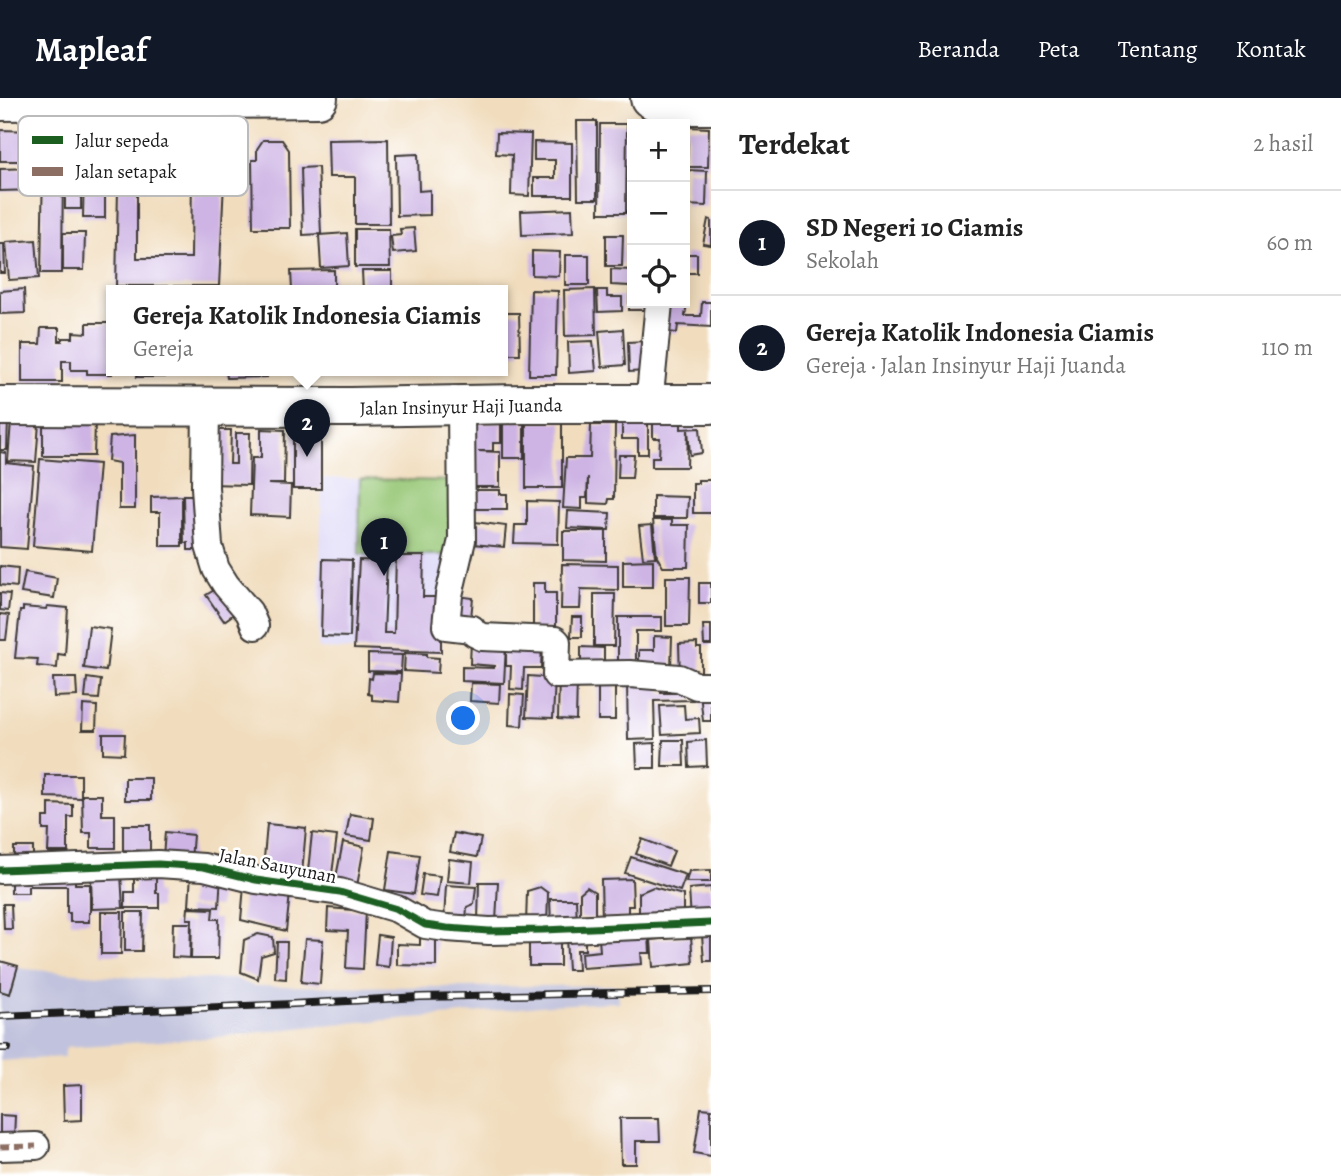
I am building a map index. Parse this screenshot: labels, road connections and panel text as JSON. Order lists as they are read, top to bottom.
{
  "streets": {
    "highway": ["Jalan Insinyur Haji Juanda"],
    "street": ["Jalan Sauyunan"]
  },
  "legend": ["Jalur sepeda", "Jalan setapak"],
  "page": {
    "header": "Mapleaf",
    "nav": [
      "Beranda",
      "Peta",
      "Tentang",
      "Kontak"
    ],
    "heading": ["Terdekat", "2 hasil"],
    "map_buttons": ["+", "−"],
    "list": [
      {
        "mark": "1",
        "name": "SD Negeri 10 Ciamis",
        "note": "Sekolah",
        "value": "60 m"
      },
      {
        "mark": "2",
        "name": "Gereja Katolik Indonesia Ciamis",
        "note": "Gereja · Jalan Insinyur Haji Juanda",
        "value": "110 m"
      }
    ],
    "popup": ["Gereja Katolik Indonesia Ciamis", "Gereja"],
    "pins": ["2", "1"]
  }
}
